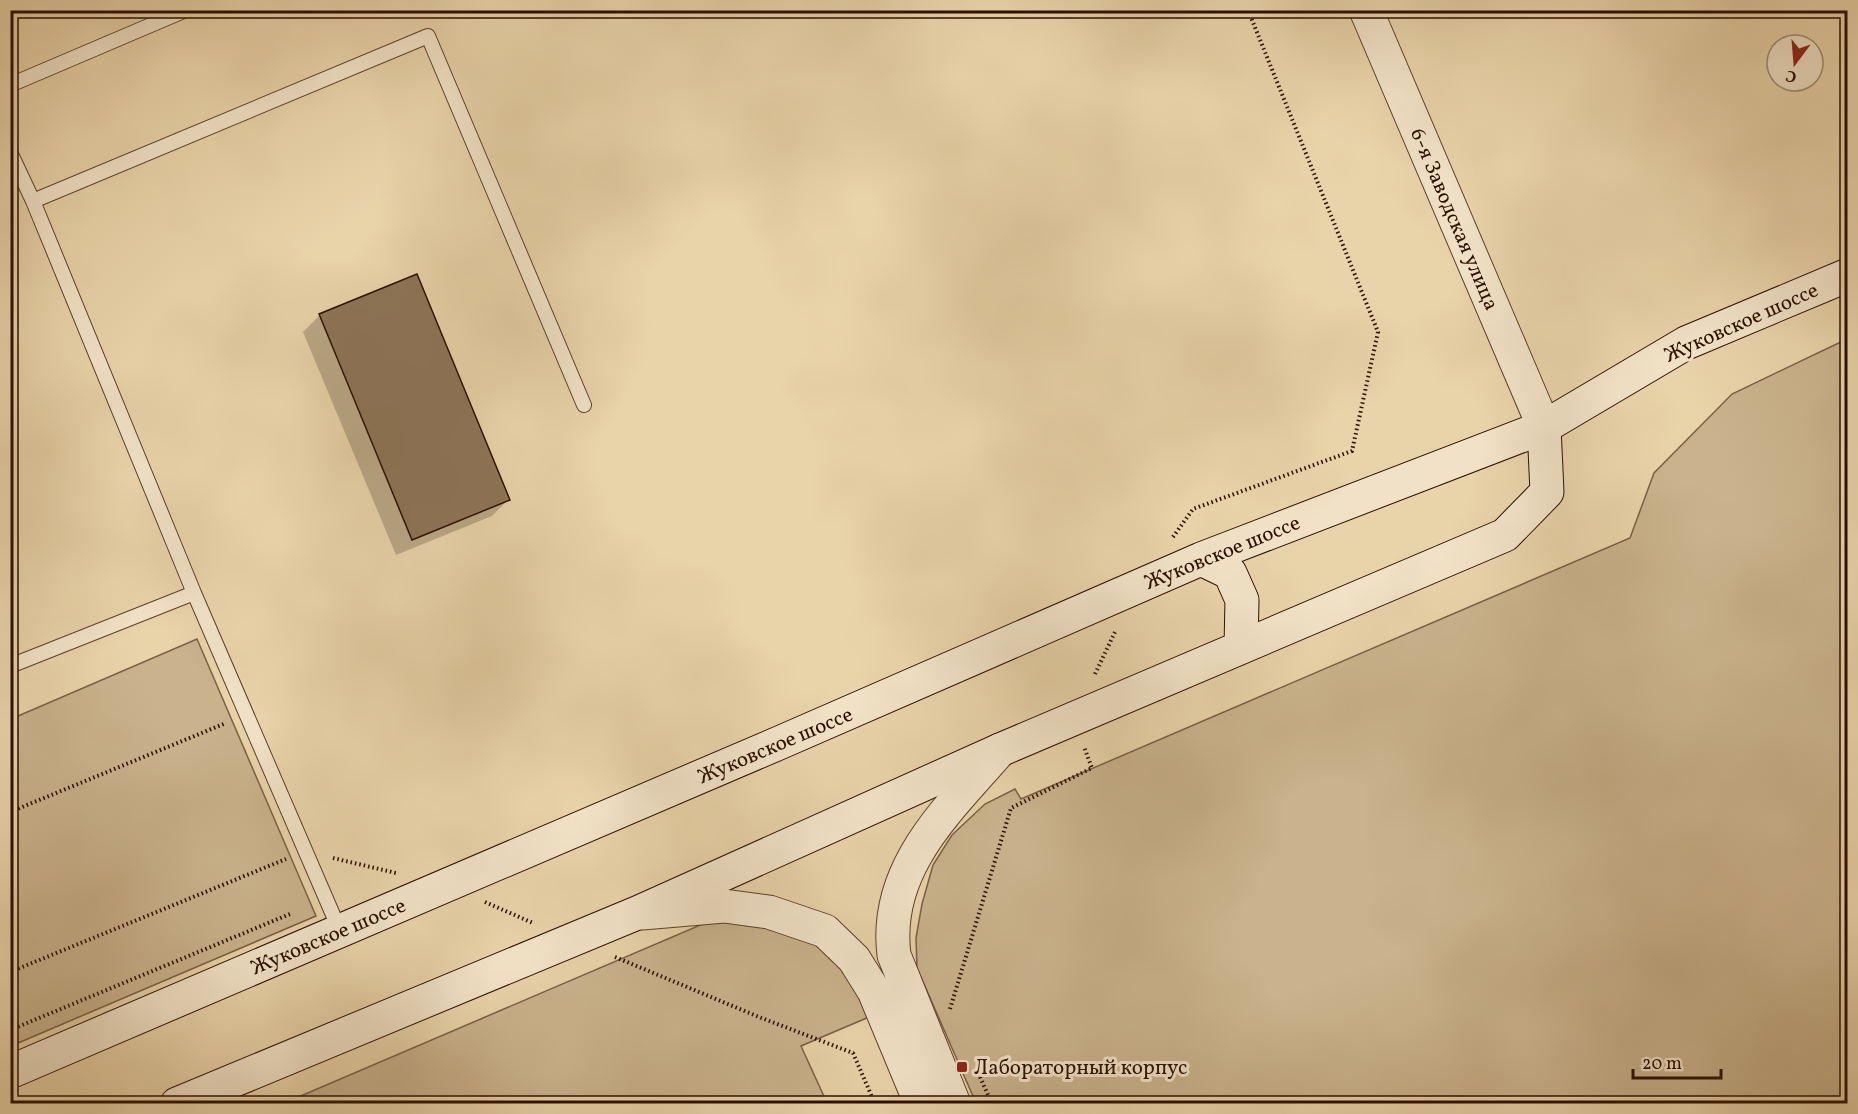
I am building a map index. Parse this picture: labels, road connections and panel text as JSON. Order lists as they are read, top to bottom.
{
  "streets": {
    "main road": ["6-я Заводская улица", "Жуковское шоссе"]
  },
  "crossings": [
    ["6-я Заводская улица", "Жуковское шоссе"]
  ],
  "places": {
    "transit": ["Лабораторный корпус"]
  },
  "scale_bar": "20 m",
  "north": "bottom"
}
